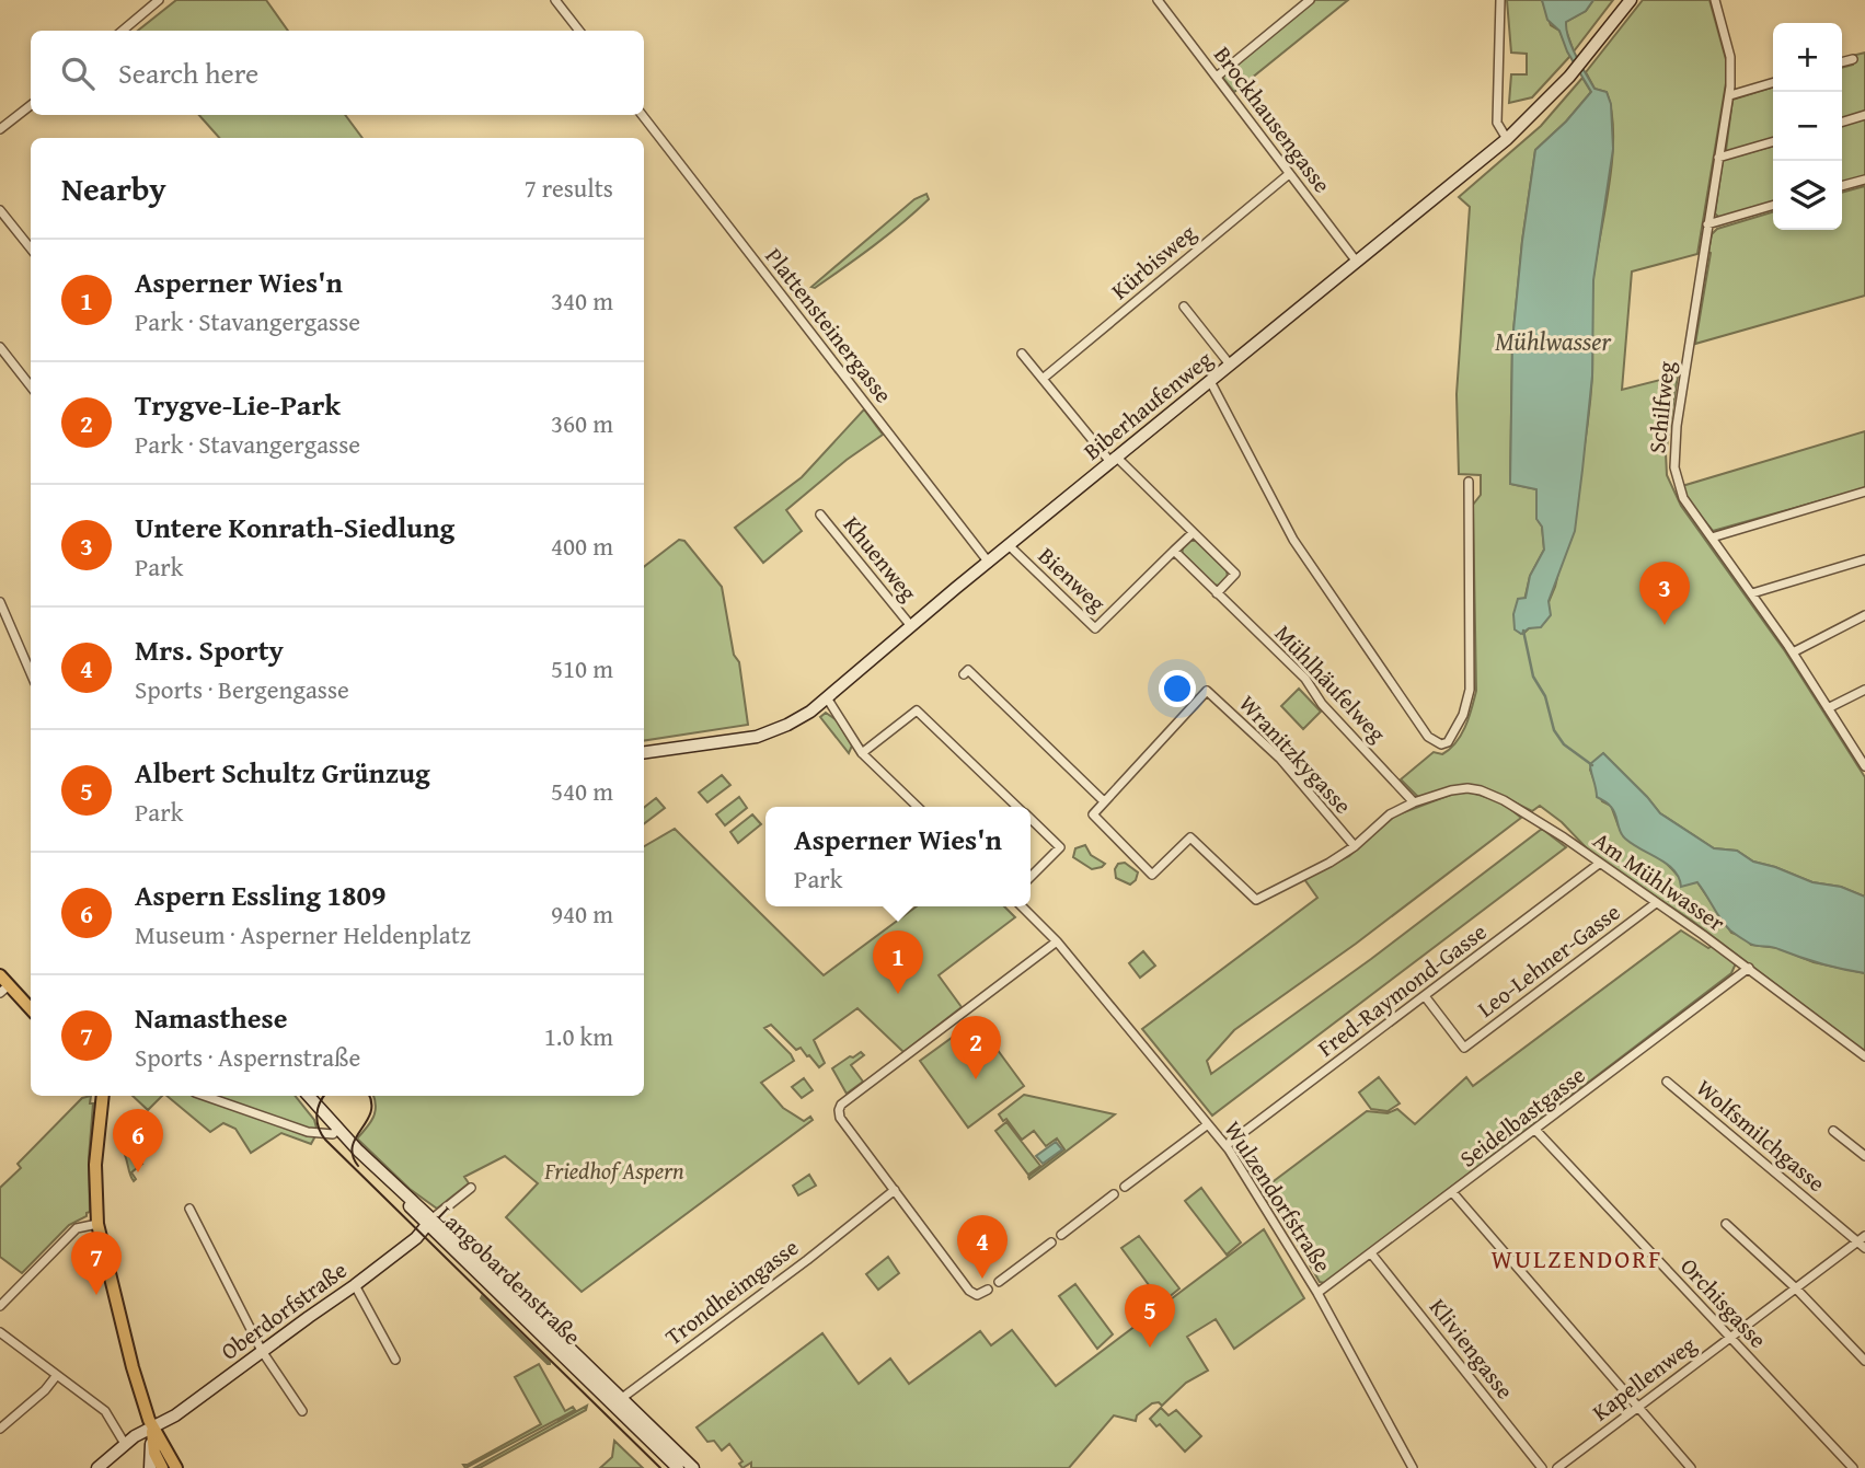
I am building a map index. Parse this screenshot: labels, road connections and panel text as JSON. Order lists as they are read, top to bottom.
{
  "streets": {
    "main road": ["Biberhaufenweg", "Langobardenstraße", "Oberdorfstraße"],
    "street": [
      "Brockhausengasse",
      "Kürbisweg",
      "Plattensteinergasse",
      "Schilfweg",
      "Khuenweg",
      "Bienweg",
      "Mühlhäufelweg",
      "Wranitzkygasse",
      "Am Mühlwasser",
      "Leo-Lehner-Gasse",
      "Fred-Raymond-Gasse",
      "Seidelbastgasse",
      "Wolfsmilchgasse",
      "Wulzendorfstraße",
      "Trondheimgasse",
      "Orchisgasse",
      "Kliviengasse",
      "Kapellenweg"
    ]
  },
  "crossings": [
    ["Brockhausengasse", "Kürbisweg"],
    ["Brockhausengasse", "Biberhaufenweg"],
    ["Plattensteinergasse", "Biberhaufenweg"],
    ["Biberhaufenweg", "Khuenweg"],
    ["Biberhaufenweg", "Bienweg"],
    ["Bienweg", "Mühlhäufelweg"],
    ["Mühlhäufelweg", "Am Mühlwasser"],
    ["Wranitzkygasse", "Am Mühlwasser"],
    ["Am Mühlwasser", "Leo-Lehner-Gasse"],
    ["Am Mühlwasser", "Fred-Raymond-Gasse"],
    ["Am Mühlwasser", "Seidelbastgasse"],
    ["Leo-Lehner-Gasse", "Fred-Raymond-Gasse"],
    ["Fred-Raymond-Gasse", "Wulzendorfstraße"],
    ["Seidelbastgasse", "Wulzendorfstraße"],
    ["Seidelbastgasse", "Orchisgasse"],
    ["Seidelbastgasse", "Kliviengasse"],
    ["Wolfsmilchgasse", "Kapellenweg"],
    ["Langobardenstraße", "Trondheimgasse"],
    ["Langobardenstraße", "Oberdorfstraße"],
    ["Orchisgasse", "Kapellenweg"]
  ],
  "districts": ["WULZENDORF"],
  "water": ["Mühlwasser"],
  "parks": ["Friedhof Aspern"],
  "page": {
    "map_buttons": ["+", "−"],
    "search": "Search here",
    "heading": ["Nearby", "7 results"],
    "list": [
      {
        "mark": "1",
        "name": "Asperner Wies'n",
        "note": "Park · Stavangergasse",
        "value": "340 m"
      },
      {
        "mark": "2",
        "name": "Trygve-Lie-Park",
        "note": "Park · Stavangergasse",
        "value": "360 m"
      },
      {
        "mark": "3",
        "name": "Untere Konrath-Siedlung",
        "note": "Park",
        "value": "400 m"
      },
      {
        "mark": "4",
        "name": "Mrs. Sporty",
        "note": "Sports · Bergengasse",
        "value": "510 m"
      },
      {
        "mark": "5",
        "name": "Albert Schultz Grünzug",
        "note": "Park",
        "value": "540 m"
      },
      {
        "mark": "6",
        "name": "Aspern Essling 1809",
        "note": "Museum · Asperner Heldenplatz",
        "value": "940 m"
      },
      {
        "mark": "7",
        "name": "Namasthese",
        "note": "Sports · Aspernstraße",
        "value": "1.0 km"
      }
    ],
    "pins": [
      "3",
      "1",
      "2",
      "6",
      "4",
      "7",
      "5"
    ],
    "popup": ["Asperner Wies'n", "Park"]
  }
}
